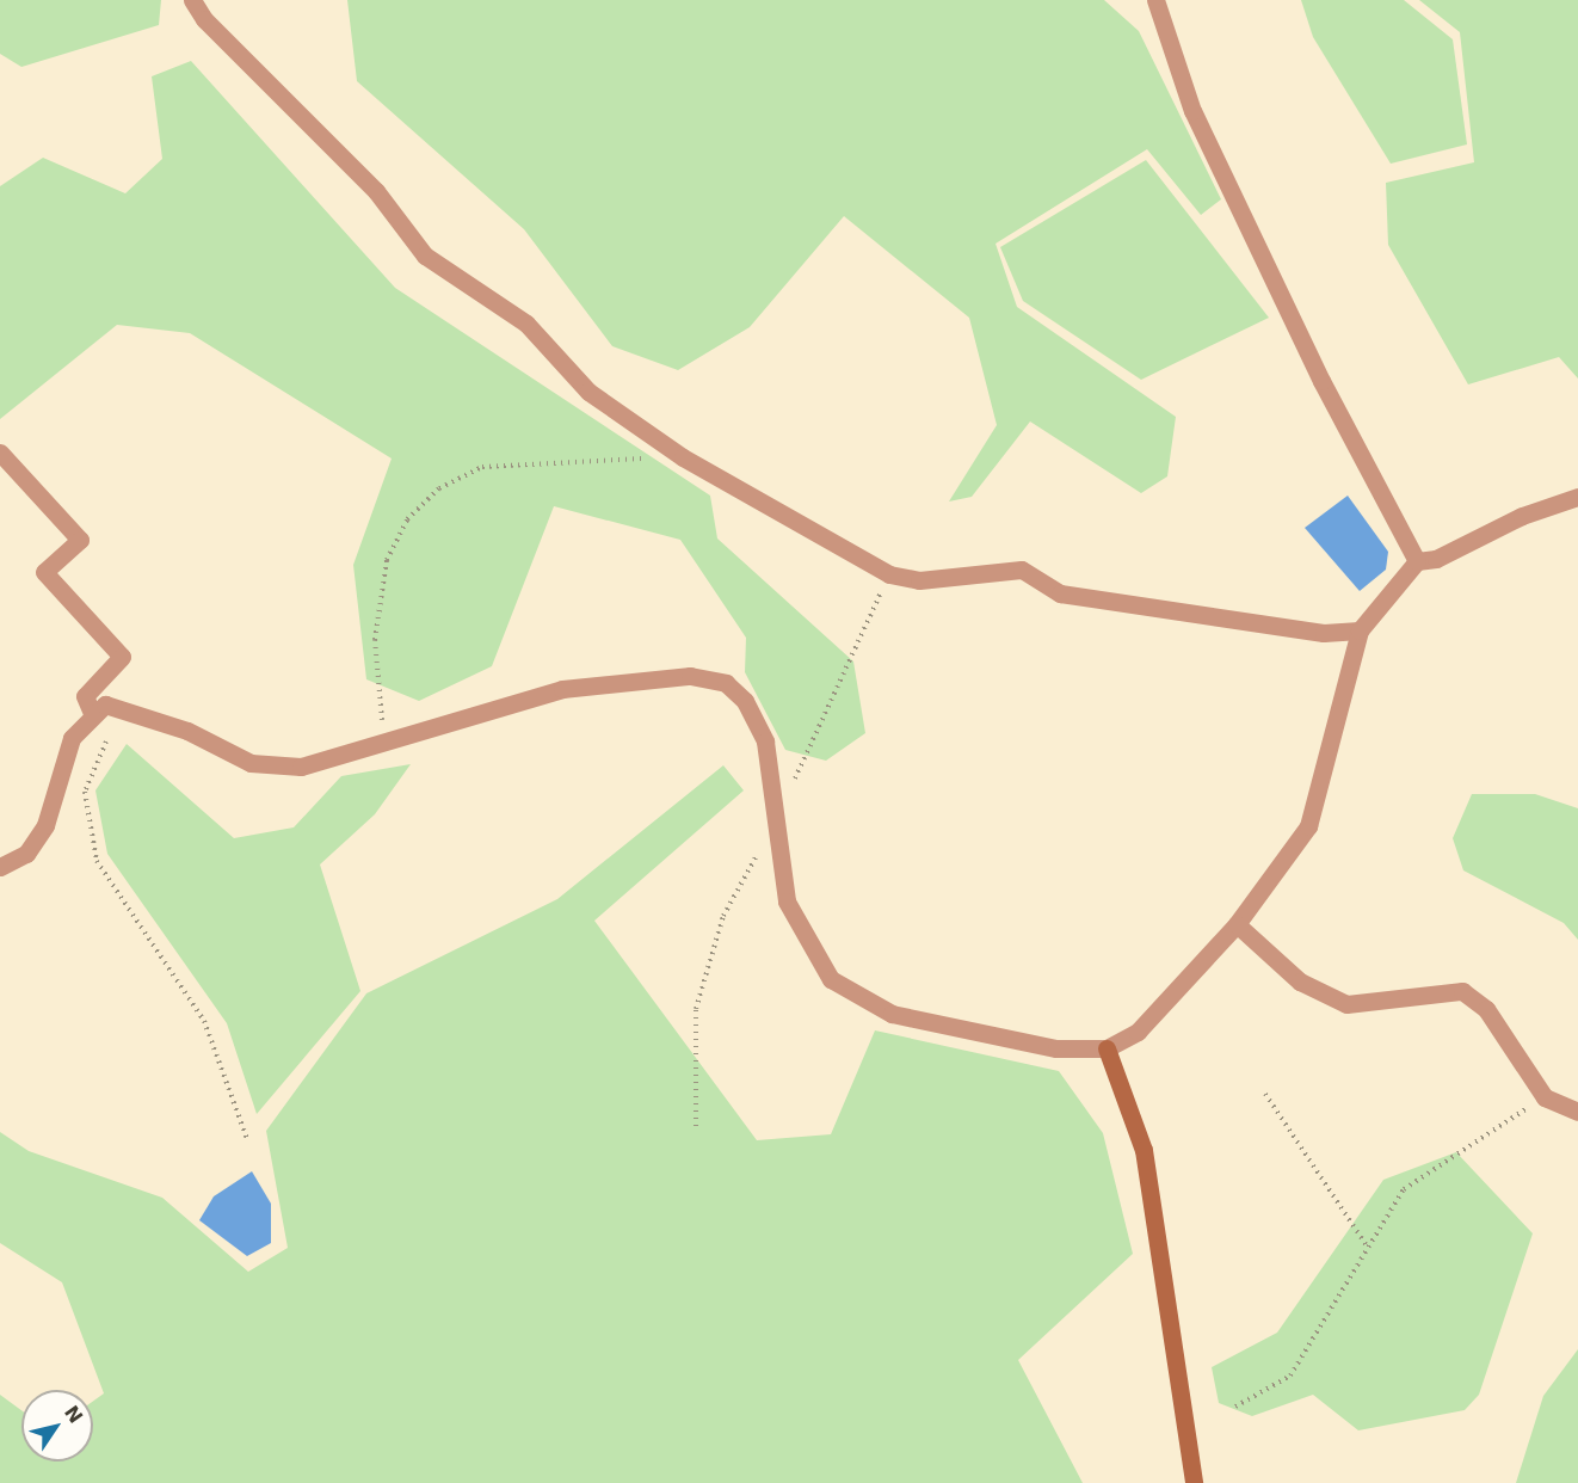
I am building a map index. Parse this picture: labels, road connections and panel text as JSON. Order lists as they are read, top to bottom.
{
  "north": "top right"
}
